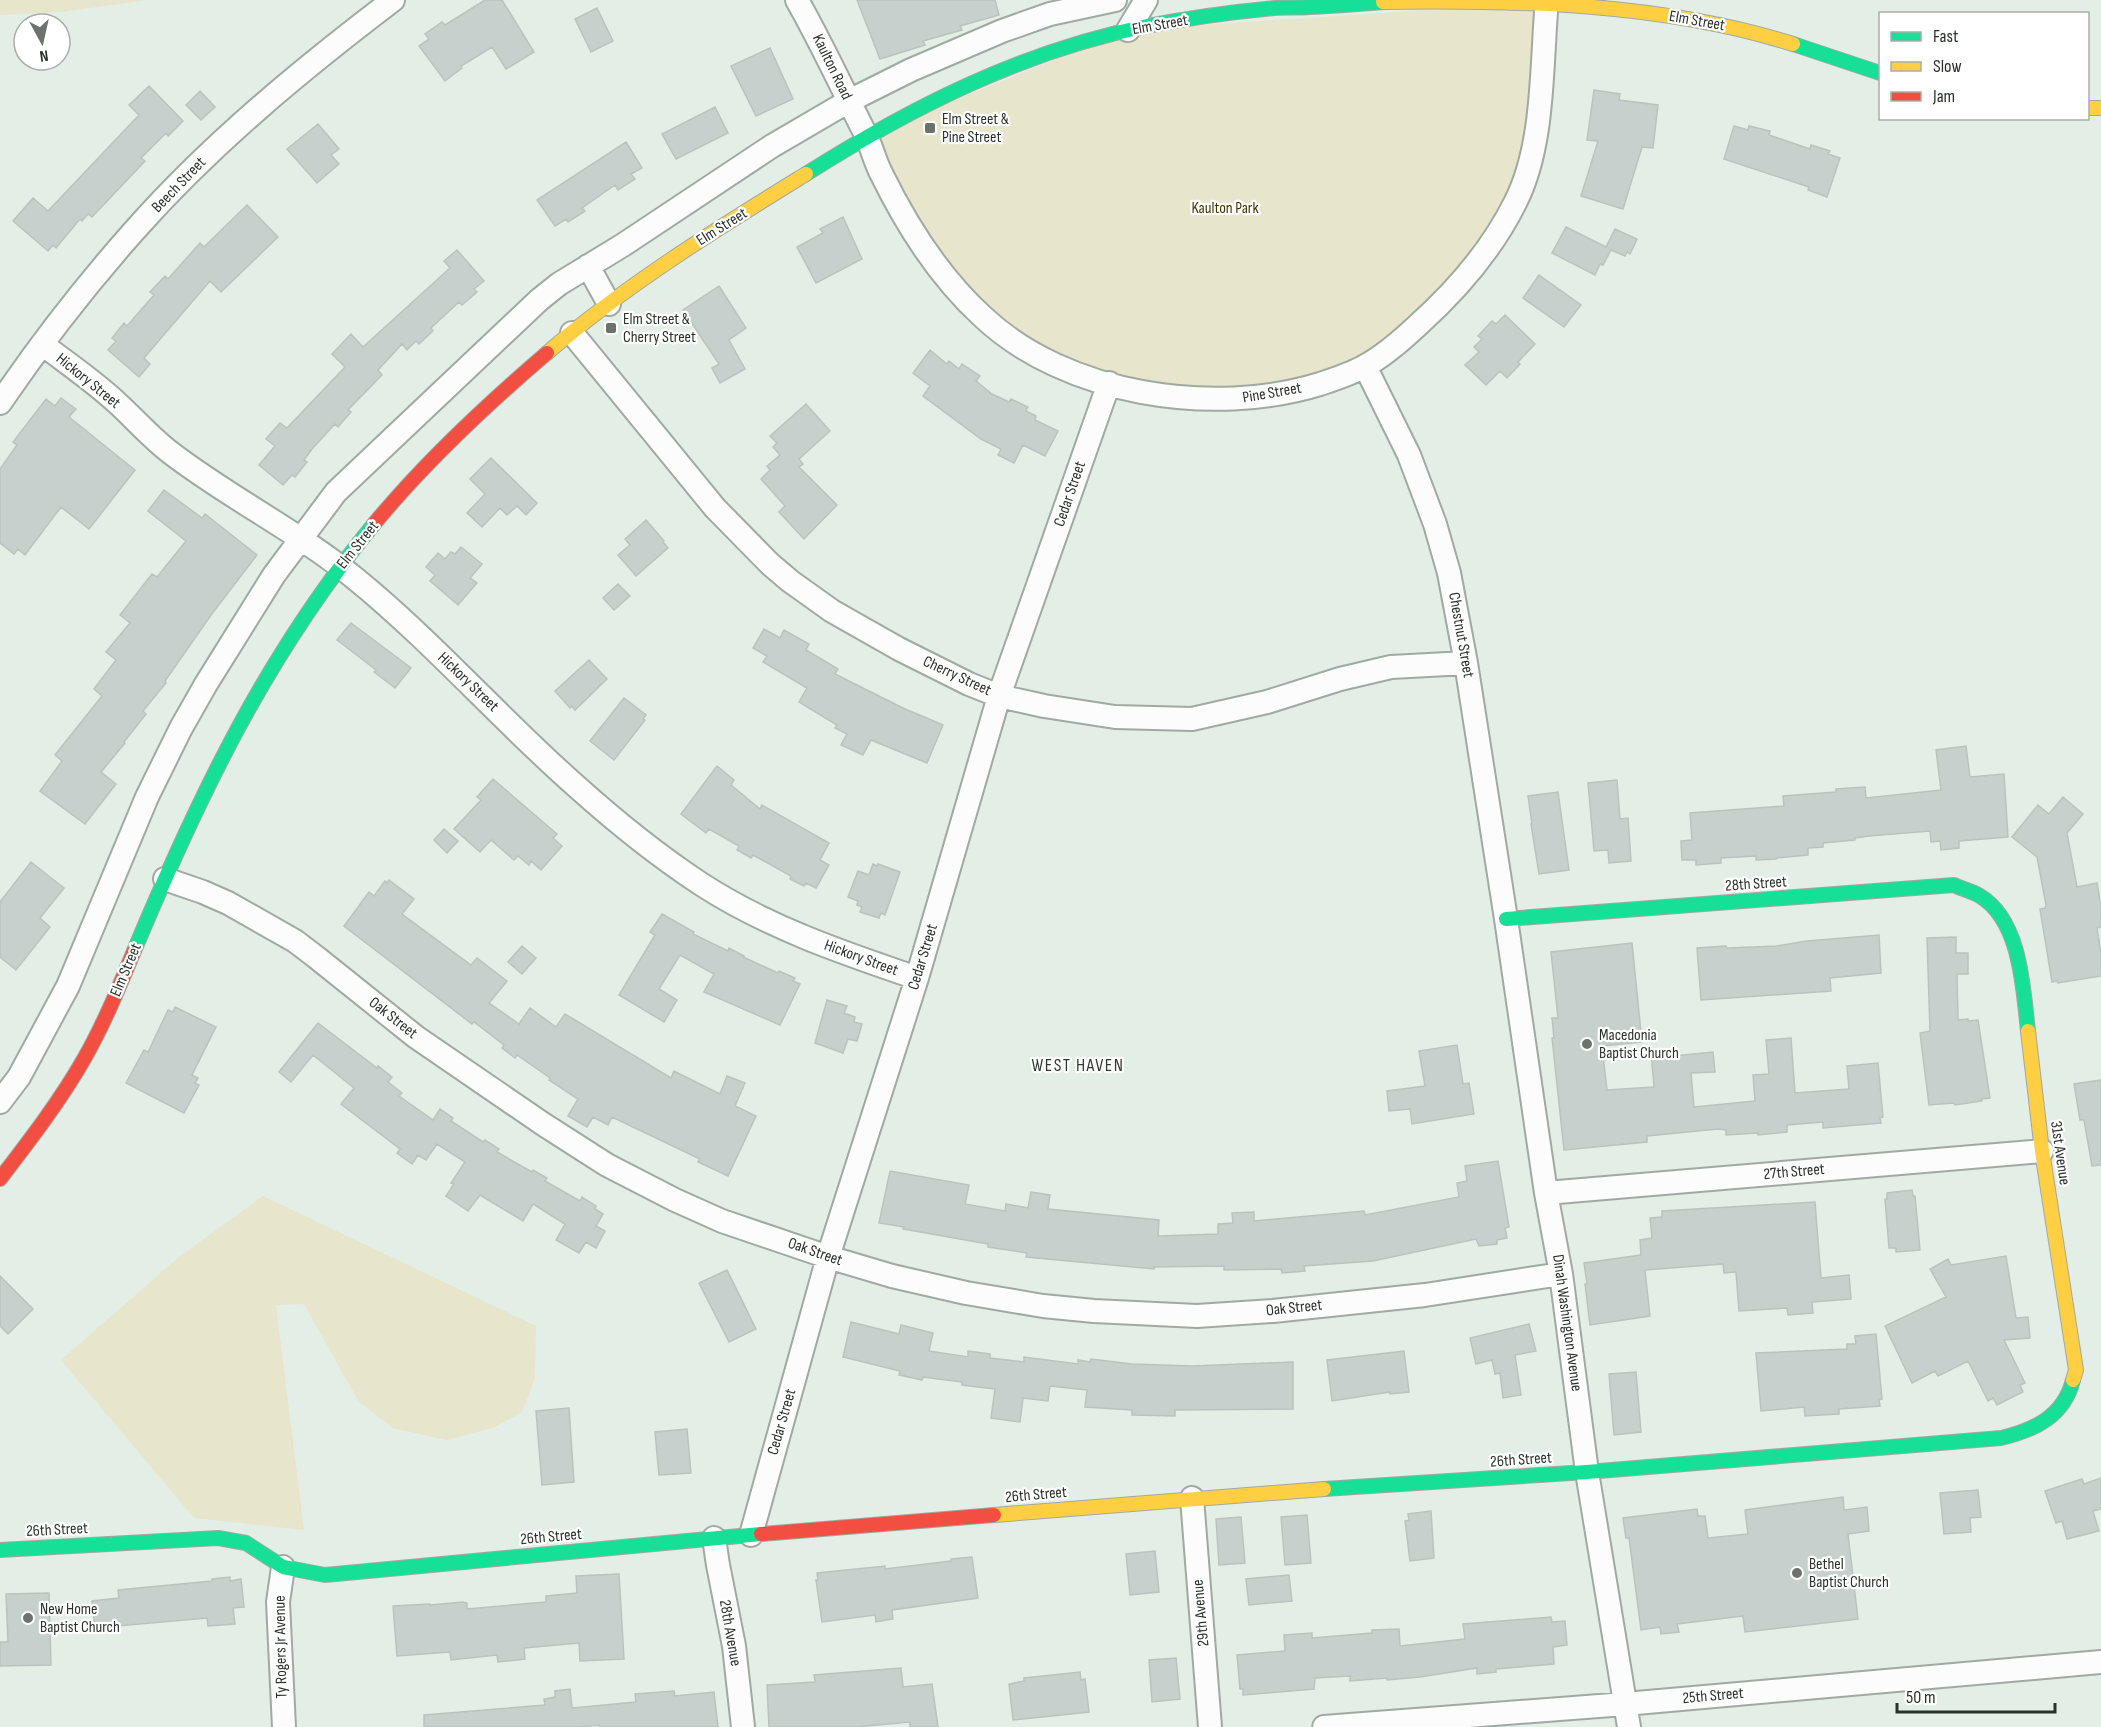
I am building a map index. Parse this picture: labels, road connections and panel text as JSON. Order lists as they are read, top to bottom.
{
  "streets": {
    "street": [
      "Elm Street",
      "Kaulton Road",
      "Beech Street",
      "Hickory Street",
      "Pine Street",
      "Cedar Street",
      "Chestnut Street",
      "Cherry Street",
      "28th Street",
      "Oak Street",
      "31st Avenue",
      "27th Street",
      "Dinah Washington Avenue",
      "26th Street",
      "29th Avenue",
      "28th Avenue",
      "Ty Rogers Jr Avenue",
      "25th Street"
    ]
  },
  "crossings": [
    ["Elm Street", "Kaulton Road"],
    ["Elm Street", "Hickory Street"],
    ["Elm Street", "Pine Street"],
    ["Elm Street", "Cherry Street"],
    ["Elm Street", "Oak Street"],
    ["Kaulton Road", "Pine Street"],
    ["Beech Street", "Hickory Street"],
    ["Hickory Street", "Cedar Street"],
    ["Pine Street", "Cedar Street"],
    ["Pine Street", "Chestnut Street"],
    ["Cedar Street", "Cherry Street"],
    ["Cedar Street", "Oak Street"],
    ["Cedar Street", "26th Street"],
    ["Chestnut Street", "Cherry Street"],
    ["Chestnut Street", "28th Street"],
    ["Chestnut Street", "Dinah Washington Avenue"],
    ["28th Street", "31st Avenue"],
    ["28th Street", "Dinah Washington Avenue"],
    ["Oak Street", "Dinah Washington Avenue"],
    ["31st Avenue", "27th Street"],
    ["31st Avenue", "26th Street"],
    ["27th Street", "Dinah Washington Avenue"],
    ["Dinah Washington Avenue", "26th Street"],
    ["Dinah Washington Avenue", "25th Street"],
    ["26th Street", "29th Avenue"],
    ["26th Street", "28th Avenue"],
    ["26th Street", "Ty Rogers Jr Avenue"]
  ],
  "districts": ["WEST HAVEN"],
  "parks": ["Kaulton Park"],
  "places": {
    "transit": ["Elm Street & Pine Street", "Elm Street & Cherry Street"],
    "other": ["Macedonia Baptist Church", "Bethel Baptist Church", "New Home Baptist Church"]
  },
  "legend": ["Fast", "Slow", "Jam"],
  "scale_bar": "50 m",
  "north": "bottom"
}
